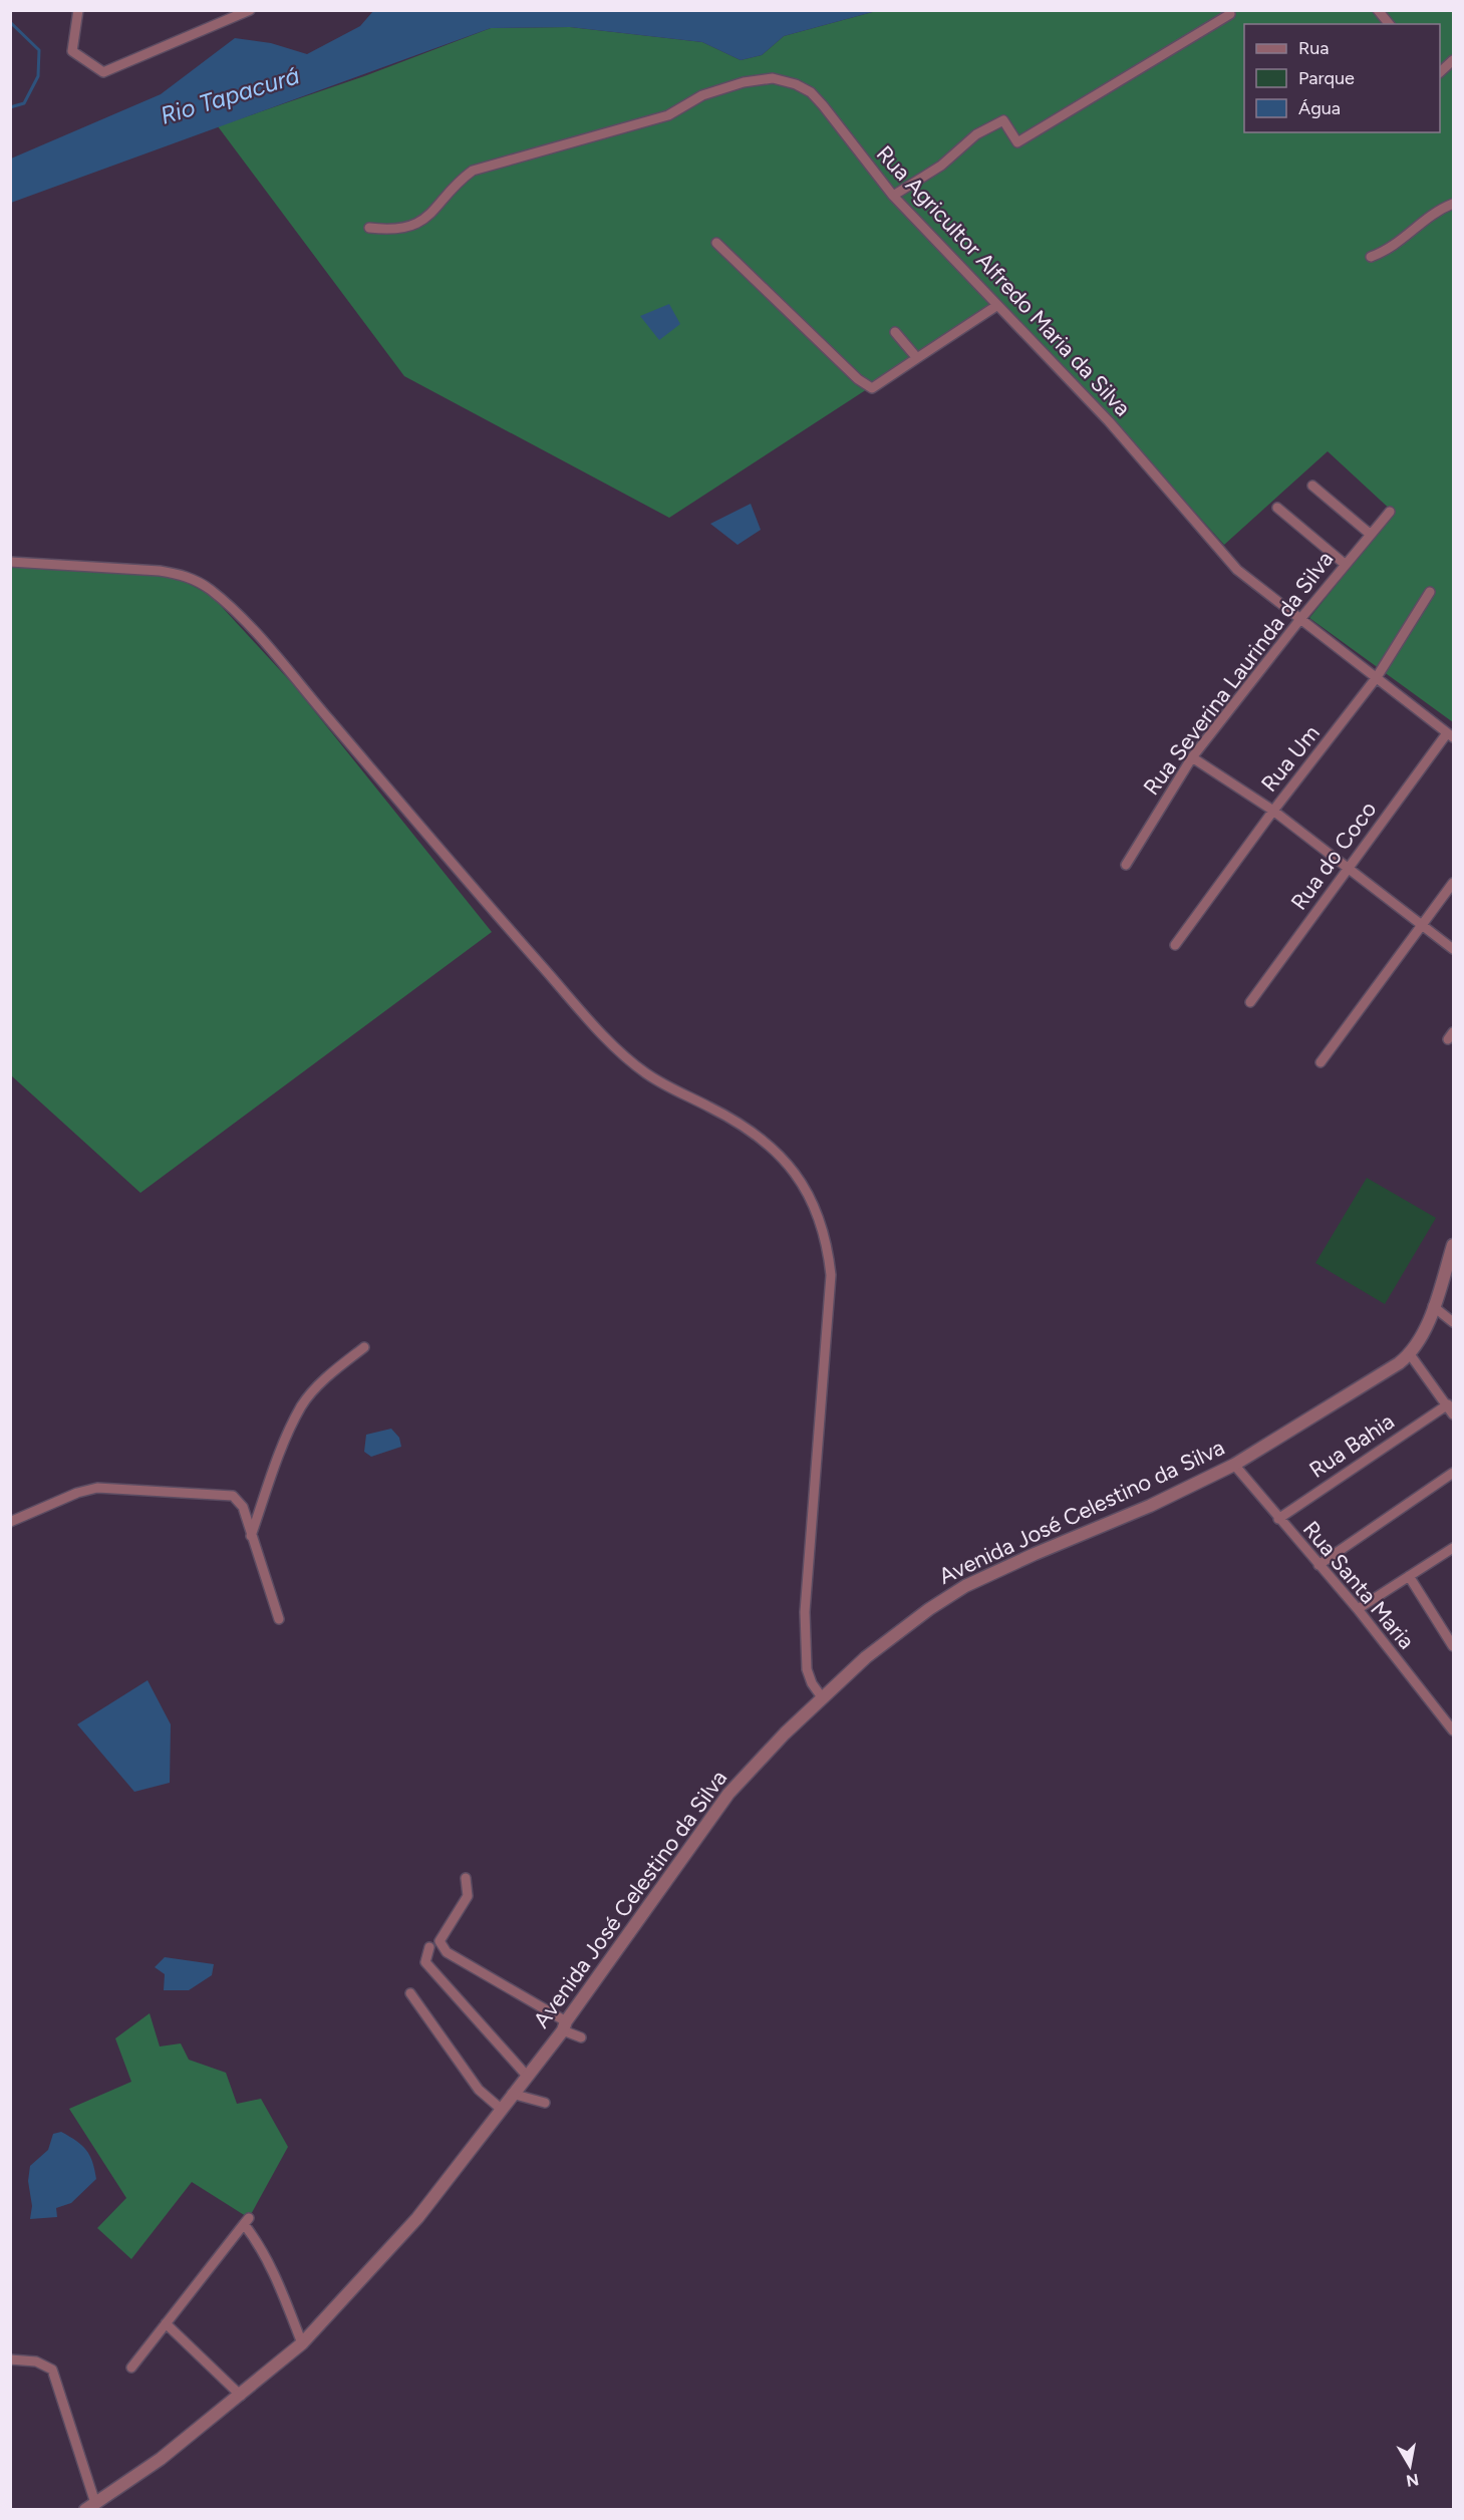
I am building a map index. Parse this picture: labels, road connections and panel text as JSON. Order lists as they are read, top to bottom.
{
  "streets": {
    "street": [
      "Rua Agricultor Alfredo Maria da Silva",
      "Rua Severina Laurinda da Silva",
      "Rua Um",
      "Rua do Coco",
      "Rua Bahia",
      "Avenida José Celestino da Silva",
      "Rua Santa Maria"
    ]
  },
  "crossings": [
    ["Rua Agricultor Alfredo Maria da Silva", "Rua Severina Laurinda da Silva"],
    ["Rua Agricultor Alfredo Maria da Silva", "Rua Um"],
    ["Rua Agricultor Alfredo Maria da Silva", "Rua do Coco"],
    ["Rua Bahia", "Rua Santa Maria"],
    ["Avenida José Celestino da Silva", "Rua Santa Maria"]
  ],
  "water": ["Rio Tapacurá"],
  "legend": ["Rua", "Parque", "Água"],
  "north": "bottom"
}
